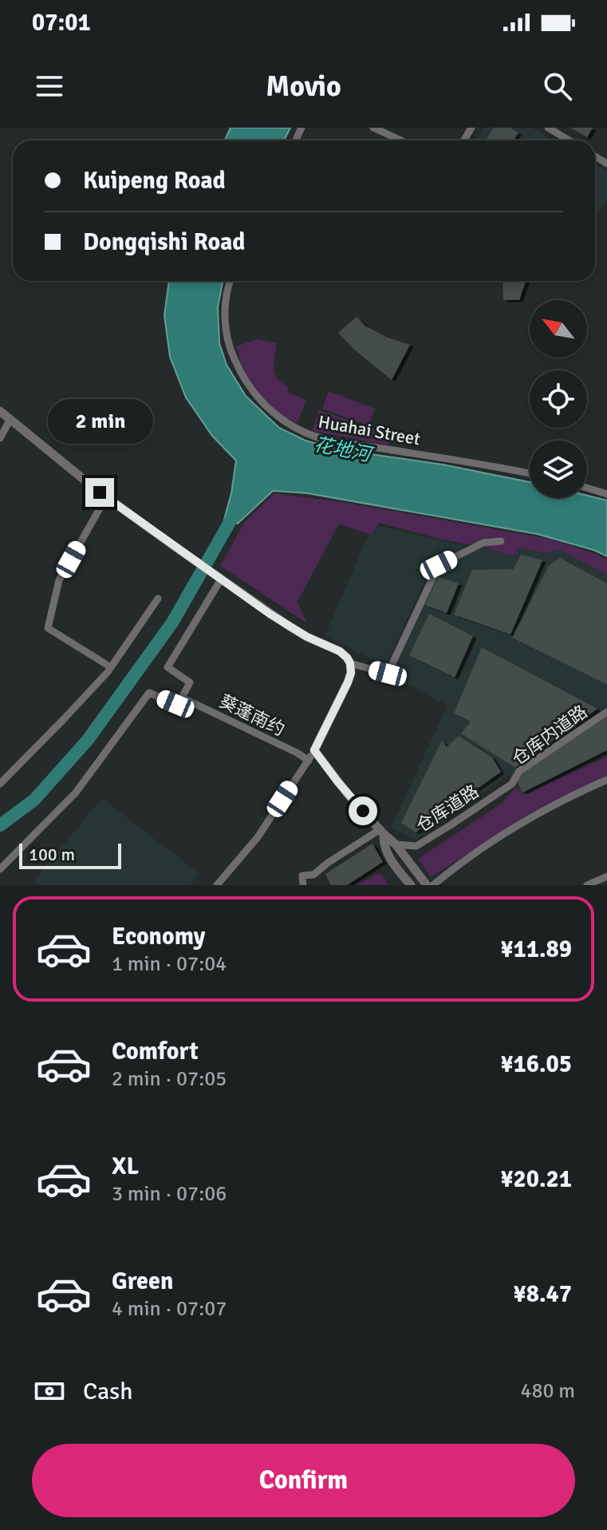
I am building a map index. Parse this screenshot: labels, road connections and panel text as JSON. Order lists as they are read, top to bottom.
{
  "streets": {
    "street": [
      "Huahai Street",
      "葵蓬南约",
      "仓库内道路",
      "仓库道路"
    ]
  },
  "crossings": [
    ["仓库内道路", "仓库道路"]
  ],
  "water": ["花地河"],
  "scale_bar": "100 m",
  "north": "top left",
  "page": {
    "status": "07:01",
    "header": "Movio",
    "banner": ["Kuipeng Road", "Dongqishi Road"],
    "bubble": "2 min",
    "scale": "100 m",
    "list": [
      {
        "name": "Economy",
        "note": "1 min · 07:04",
        "value": "¥11.89"
      },
      {
        "name": "Comfort",
        "note": "2 min · 07:05",
        "value": "¥16.05"
      },
      {
        "name": "XL",
        "note": "3 min · 07:06",
        "value": "¥20.21"
      },
      {
        "name": "Green",
        "note": "4 min · 07:07",
        "value": "¥8.47"
      }
    ],
    "pay": ["Cash", "480 m"],
    "buttons": "Confirm"
  }
}
